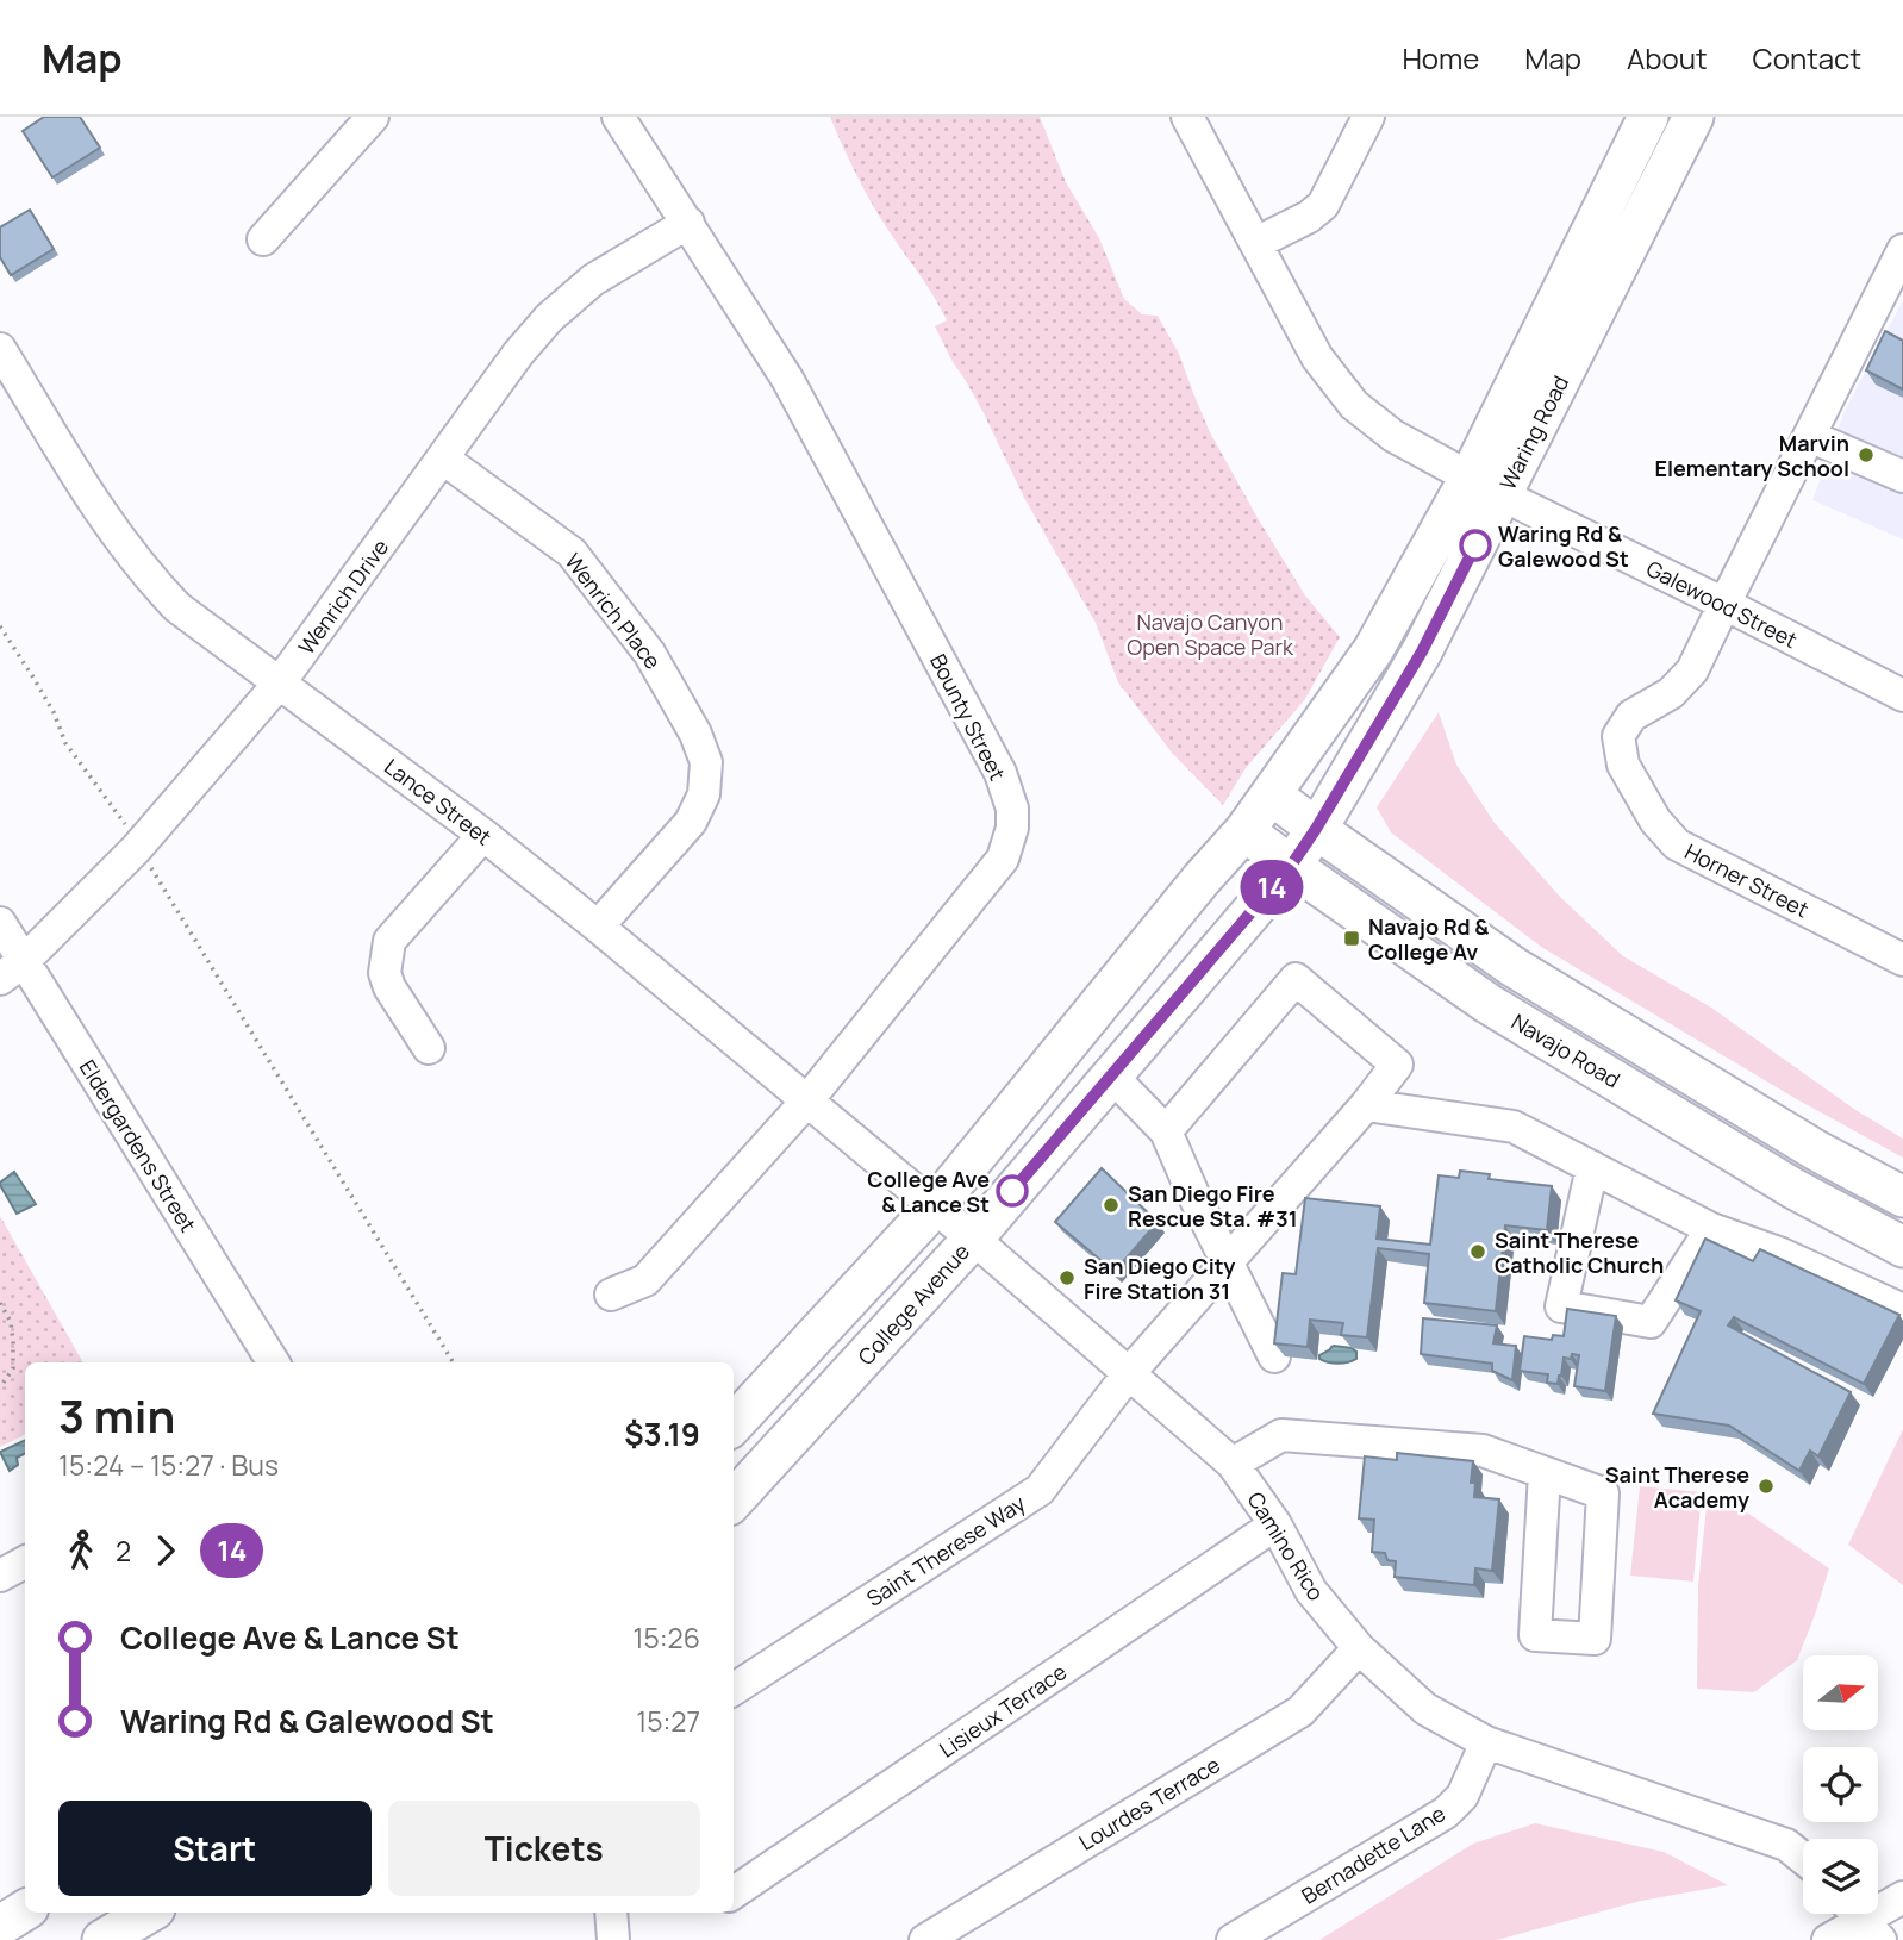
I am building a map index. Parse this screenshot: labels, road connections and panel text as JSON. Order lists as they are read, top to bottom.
{
  "streets": {
    "main road": ["Waring Road", "Navajo Road", "College Avenue"],
    "street": [
      "Wenrich Drive",
      "Galewood Street",
      "Wenrich Place",
      "Bounty Street",
      "Lance Street",
      "Horner Street",
      "Eldergardens Street",
      "Camino Rico",
      "Saint Therese Way",
      "Lisieux Terrace",
      "Lourdes Terrace",
      "Bernadette Lane"
    ]
  },
  "crossings": [
    ["Waring Road", "Galewood Street"],
    ["Waring Road", "Navajo Road"],
    ["Waring Road", "College Avenue"],
    ["Wenrich Drive", "Wenrich Place"],
    ["Wenrich Drive", "Bounty Street"],
    ["Wenrich Drive", "Lance Street"],
    ["Wenrich Drive", "Eldergardens Street"],
    ["Galewood Street", "Horner Street"],
    ["Wenrich Place", "Lance Street"],
    ["Bounty Street", "Lance Street"],
    ["Lance Street", "Camino Rico"],
    ["Navajo Road", "College Avenue"],
    ["College Avenue", "Camino Rico"],
    ["Camino Rico", "Saint Therese Way"],
    ["Camino Rico", "Lisieux Terrace"],
    ["Camino Rico", "Lourdes Terrace"],
    ["Camino Rico", "Bernadette Lane"]
  ],
  "parks": ["Navajo Canyon Open Space Park"],
  "places": {
    "other": [
      "Marvin Elementary School",
      "Waring Rd & Galewood St",
      "College Ave & Lance St",
      "San Diego Fire Rescue Sta. #31",
      "Saint Therese Catholic Church",
      "San Diego City Fire Station 31",
      "Saint Therese Academy"
    ],
    "transit": ["Navajo Rd & College Av"]
  },
  "lines": ["bus line 14"],
  "north": "right",
  "page": {
    "header": "Map",
    "nav": [
      "Home",
      "Map",
      "About",
      "Contact"
    ],
    "on_map": "14",
    "heading": ["3 min", "15:24 – 15:27 · Bus", "$3.19"],
    "legs": ["2", "14"],
    "list": [
      {
        "name": "College Ave & Lance St",
        "value": "15:26"
      },
      {
        "name": "Waring Rd & Galewood St",
        "value": "15:27"
      }
    ],
    "buttons": ["Start", "Tickets"]
  }
}
